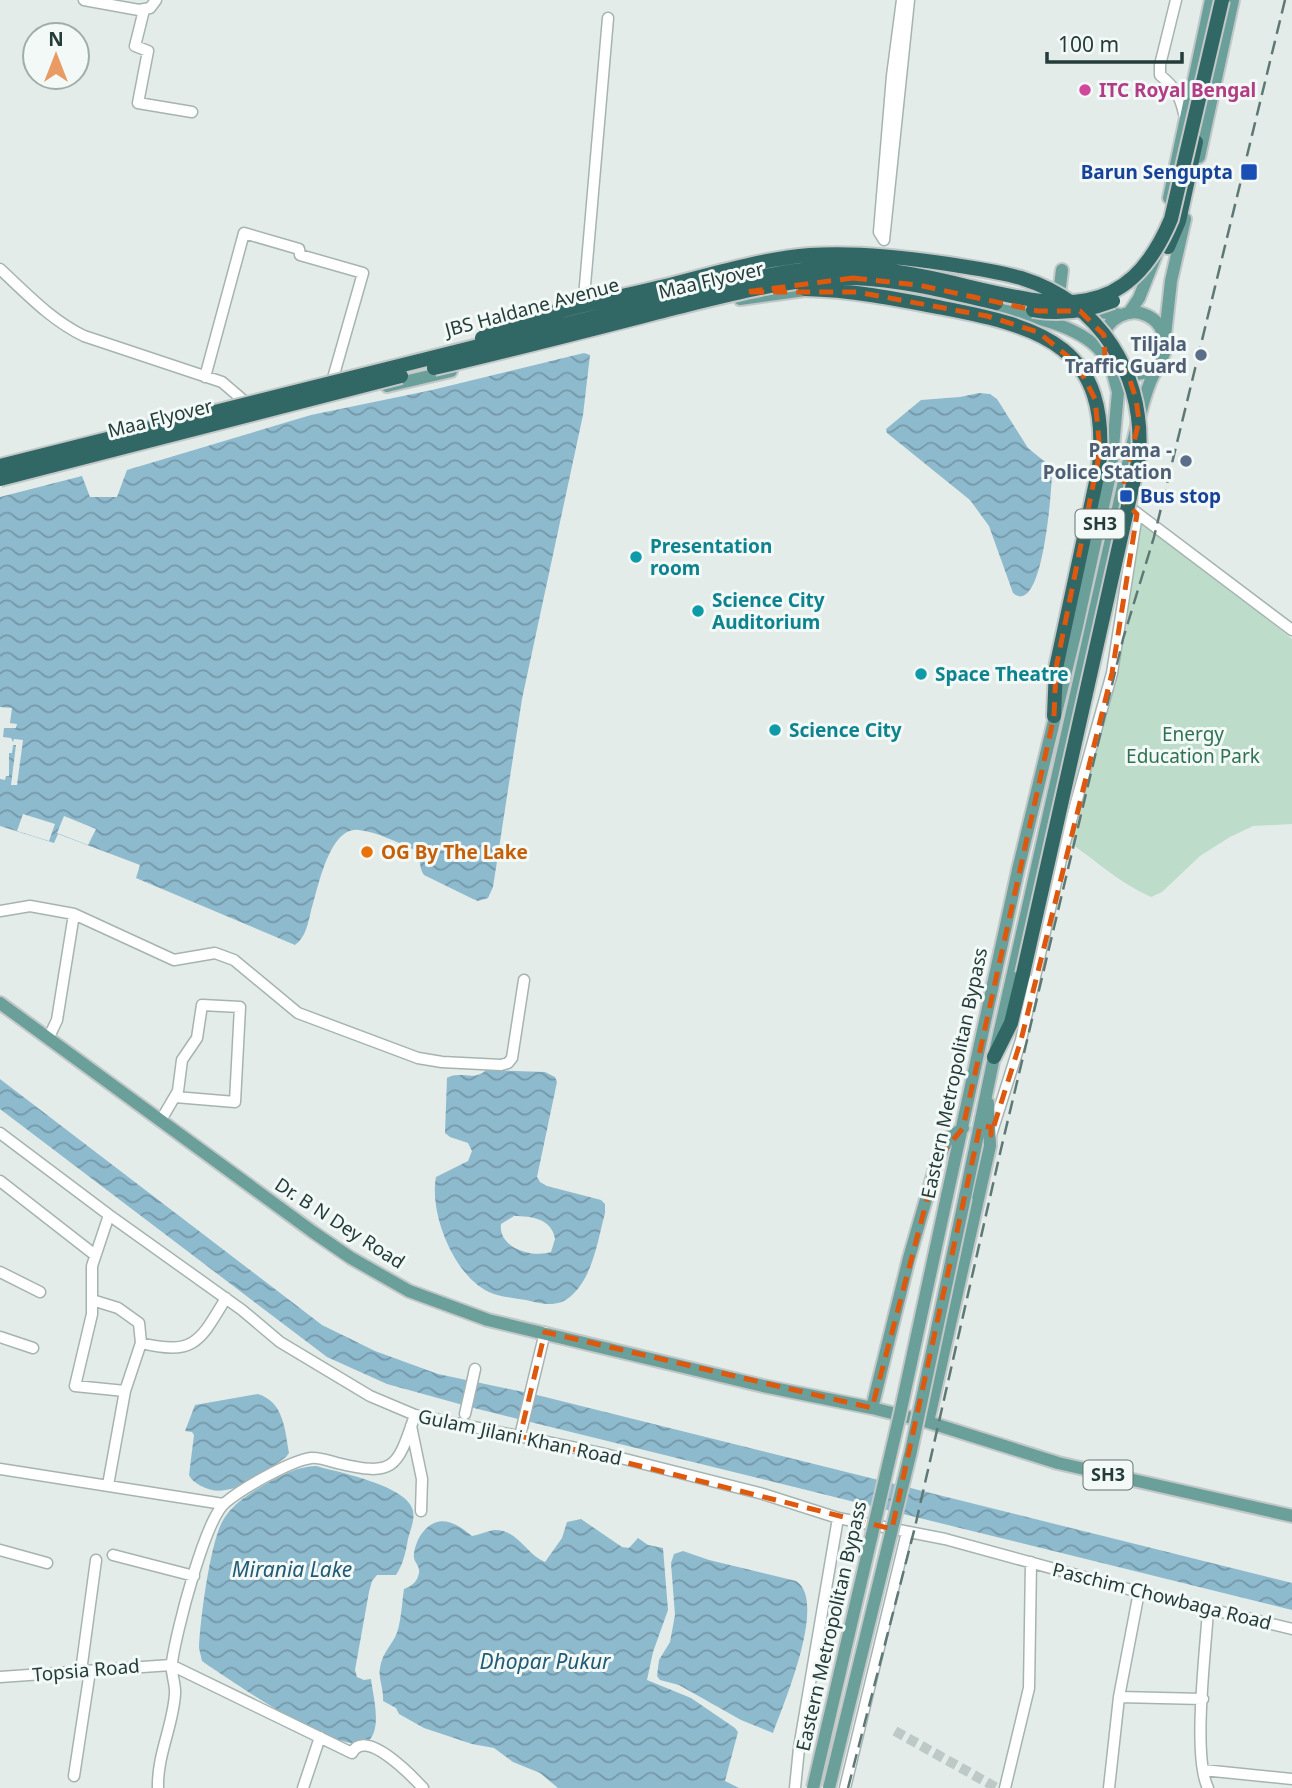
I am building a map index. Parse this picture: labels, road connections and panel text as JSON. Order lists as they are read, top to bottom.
{
  "streets": {
    "highway": ["Maa Flyover"],
    "main road": [
      "JBS Haldane Avenue",
      "SH3",
      "Eastern Metropolitan Bypass",
      "Dr. B N Dey Road"
    ],
    "street": ["Gulam Jilani Khan Road", "Paschim Chowbaga Road", "Topsia Road"]
  },
  "crossings": [
    ["Maa Flyover", "JBS Haldane Avenue"],
    ["JBS Haldane Avenue", "SH3"],
    ["JBS Haldane Avenue", "Eastern Metropolitan Bypass"],
    ["SH3", "Eastern Metropolitan Bypass"],
    ["SH3", "Dr. B N Dey Road"],
    ["Gulam Jilani Khan Road", "Paschim Chowbaga Road"]
  ],
  "water": ["Mirania Lake", "Dhopar Pukur"],
  "parks": ["Energy Education Park"],
  "places": {
    "other": [
      "ITC Royal Bengal",
      "Tiljala Traffic Guard",
      "Parama - Police Station",
      "Presentation room",
      "Science City Auditorium",
      "Space Theatre",
      "Science City",
      "OG By The Lake"
    ],
    "transit": ["Barun Sengupta", "Bus stop"]
  },
  "scale_bar": "100 m",
  "north": "top"
}
